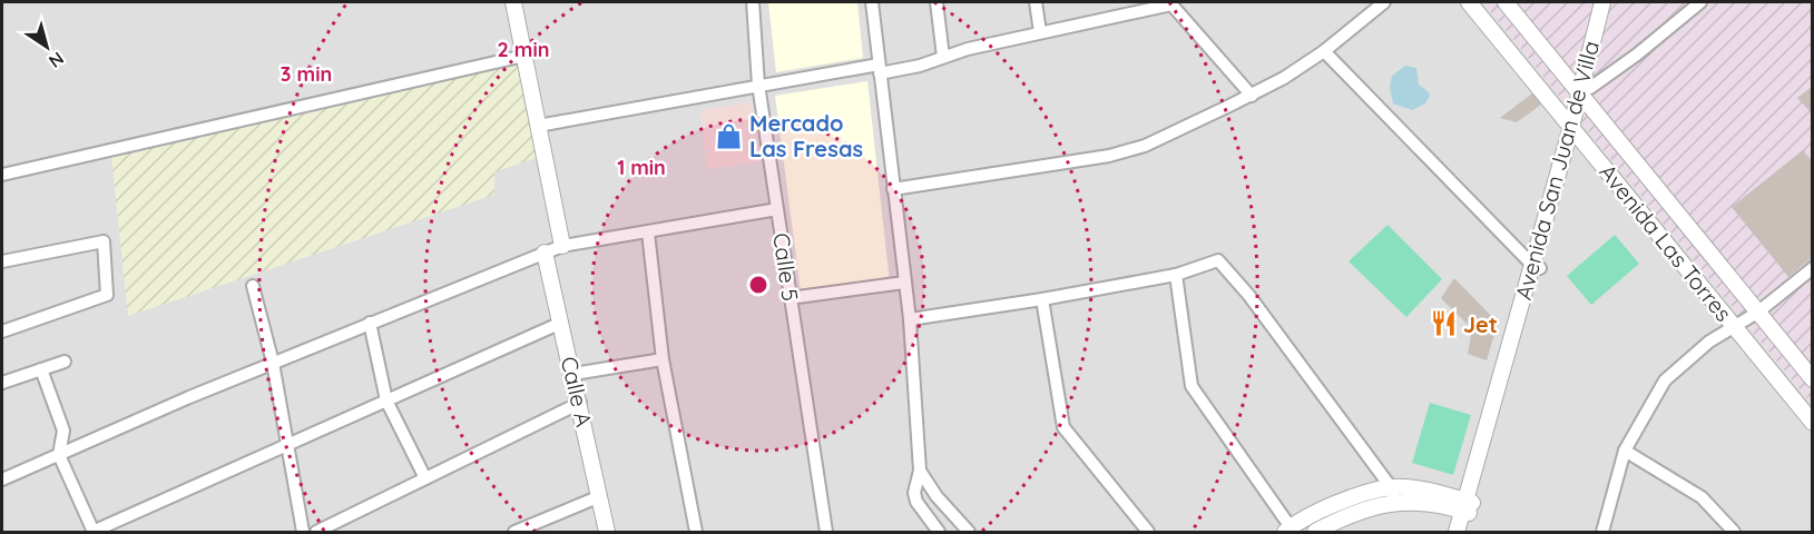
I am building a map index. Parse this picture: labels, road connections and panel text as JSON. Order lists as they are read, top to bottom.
{
  "streets": {
    "street": [
      "Avenida San Juan de Villa",
      "Avenida Las Torres",
      "Calle 5",
      "Calle A"
    ]
  },
  "crossings": [
    ["Avenida San Juan de Villa", "Avenida Las Torres"]
  ],
  "places": {
    "shop": ["Mercado Las Fresas"],
    "restaurant": ["Jet"]
  },
  "north": "bottom right",
  "rings": ["2 min", "3 min", "1 min"]
}
